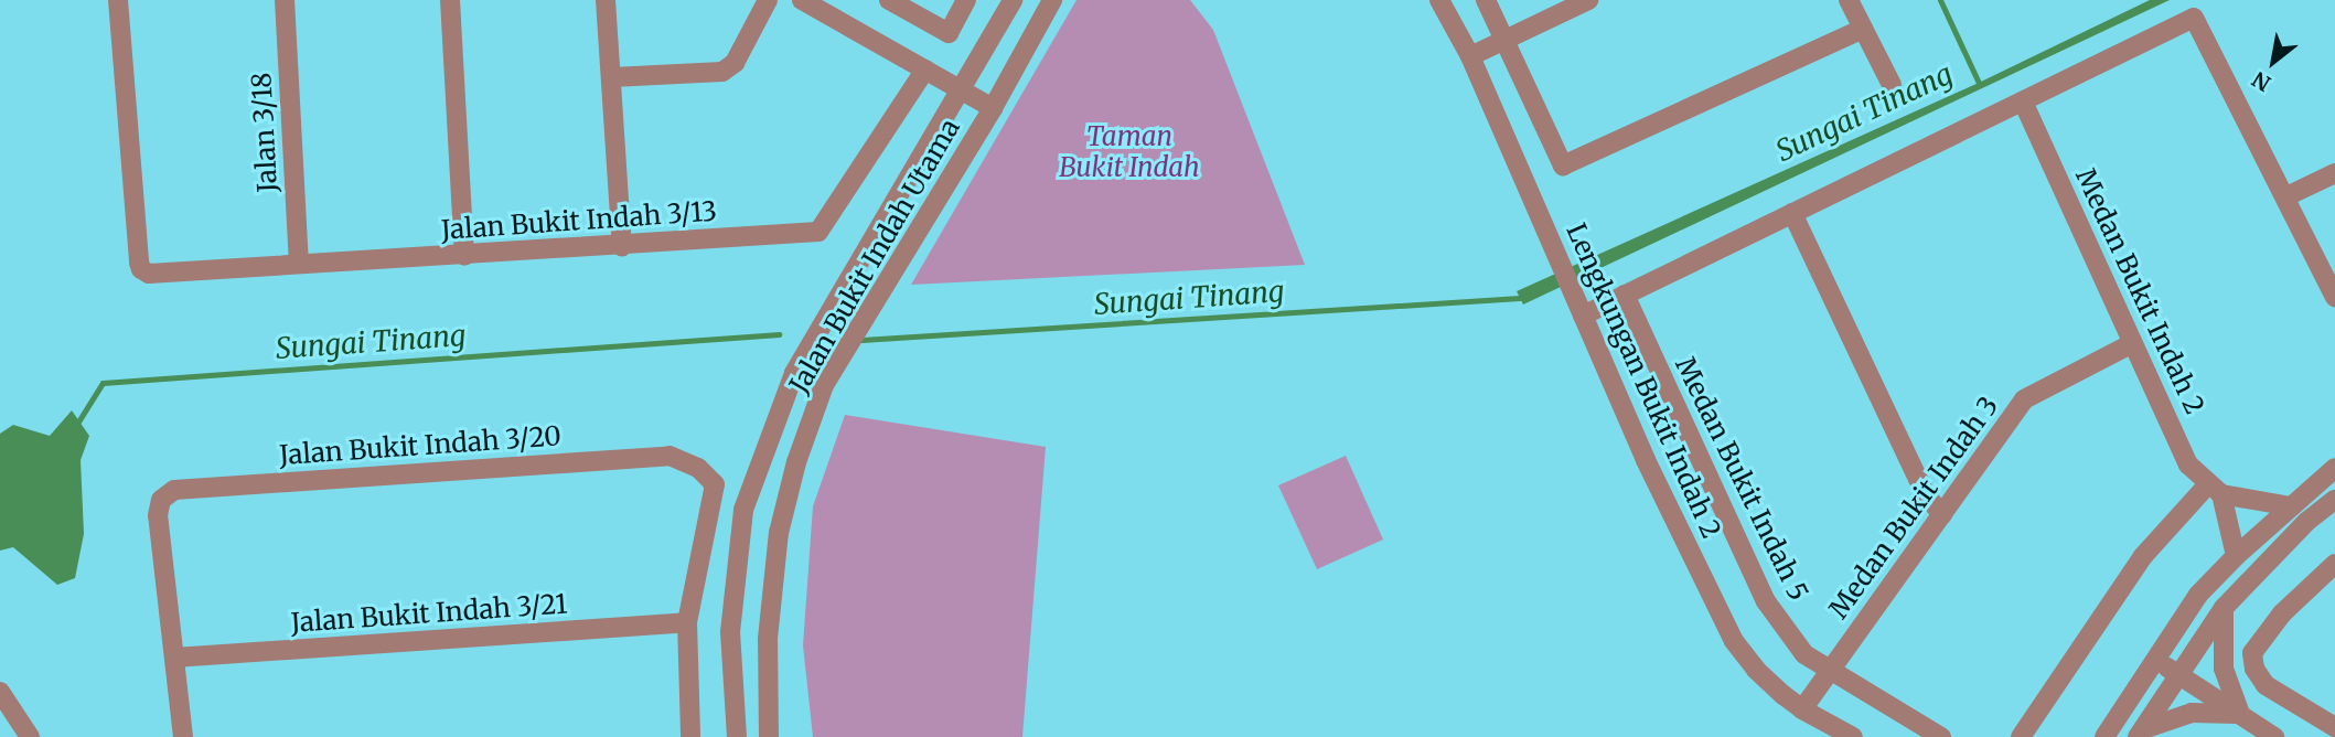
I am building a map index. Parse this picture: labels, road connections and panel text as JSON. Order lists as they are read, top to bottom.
{
  "streets": {
    "street": [
      "Jalan 3/18",
      "Jalan Bukit Indah 3/13",
      "Jalan Bukit Indah Utama",
      "Medan Bukit Indah 2",
      "Lengkungan Bukit Indah 2",
      "Jalan Bukit Indah 3/20",
      "Medan Bukit Indah 5",
      "Medan Bukit Indah 3",
      "Jalan Bukit Indah 3/21"
    ]
  },
  "crossings": [
    ["Jalan 3/18", "Jalan Bukit Indah 3/13"],
    ["Medan Bukit Indah 2", "Medan Bukit Indah 3"],
    ["Lengkungan Bukit Indah 2", "Medan Bukit Indah 3"],
    ["Jalan Bukit Indah 3/20", "Jalan Bukit Indah 3/21"],
    ["Medan Bukit Indah 5", "Medan Bukit Indah 3"]
  ],
  "water": ["Sungai Tinang"],
  "parks": ["Taman Bukit Indah"],
  "north": "bottom left"
}
